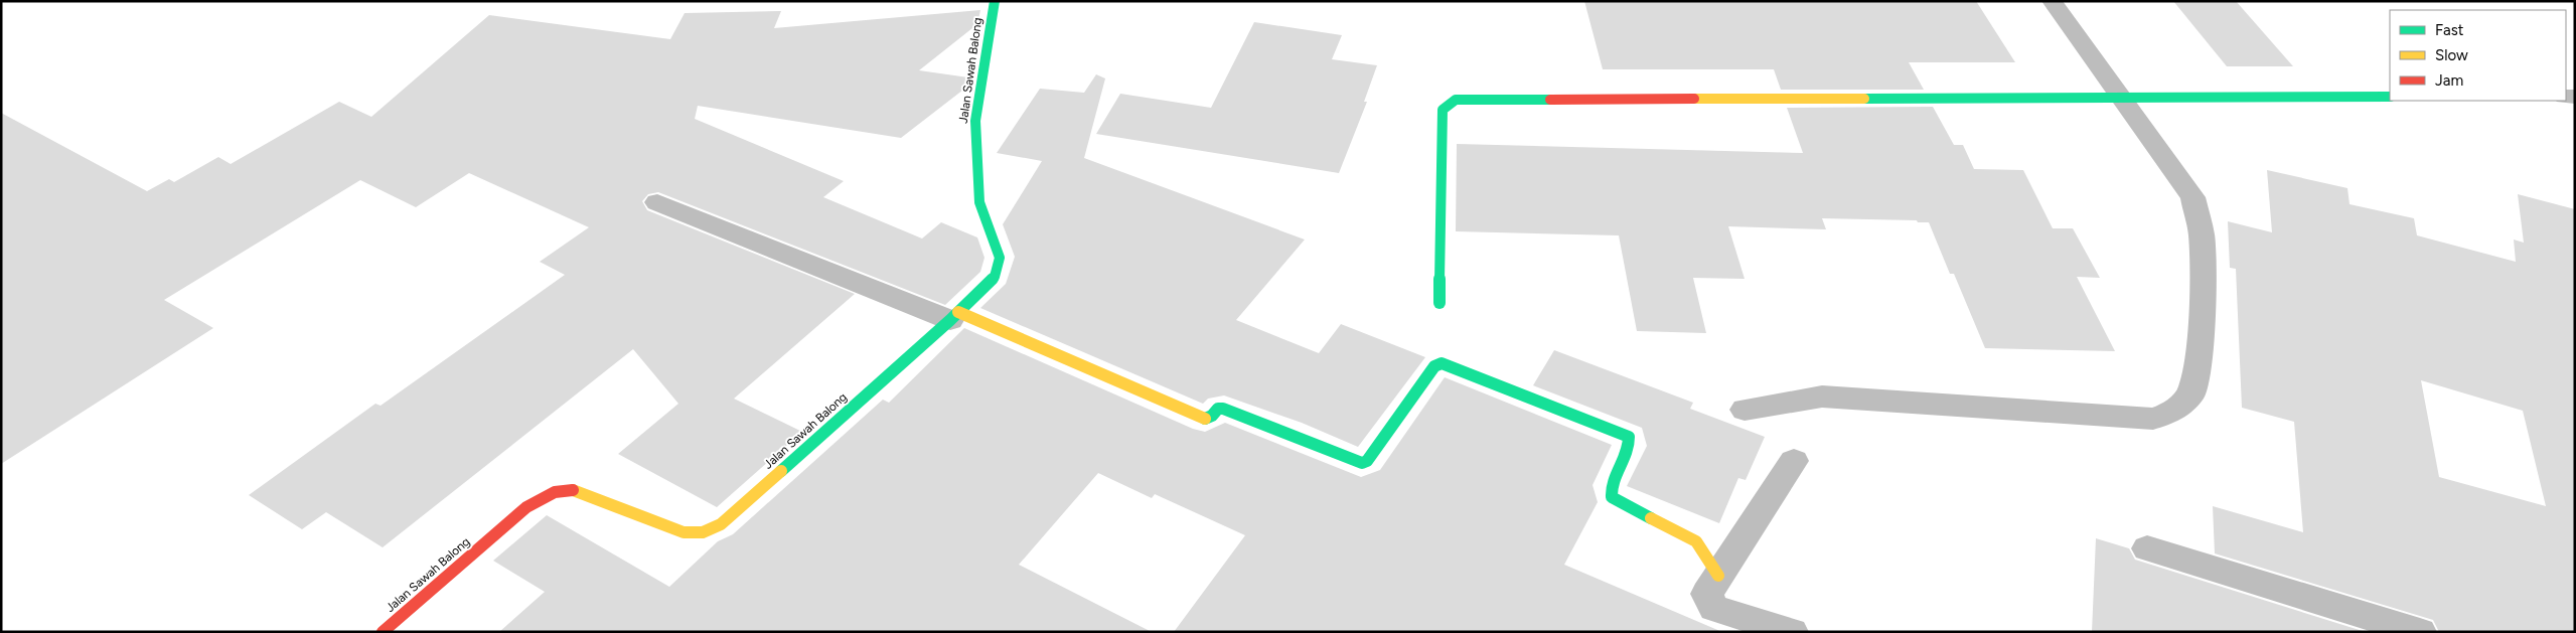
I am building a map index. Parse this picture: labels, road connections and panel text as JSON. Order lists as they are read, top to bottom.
{
  "streets": {
    "street": ["Jalan Sawah Balong"]
  },
  "legend": ["Fast", "Slow", "Jam"]
}
